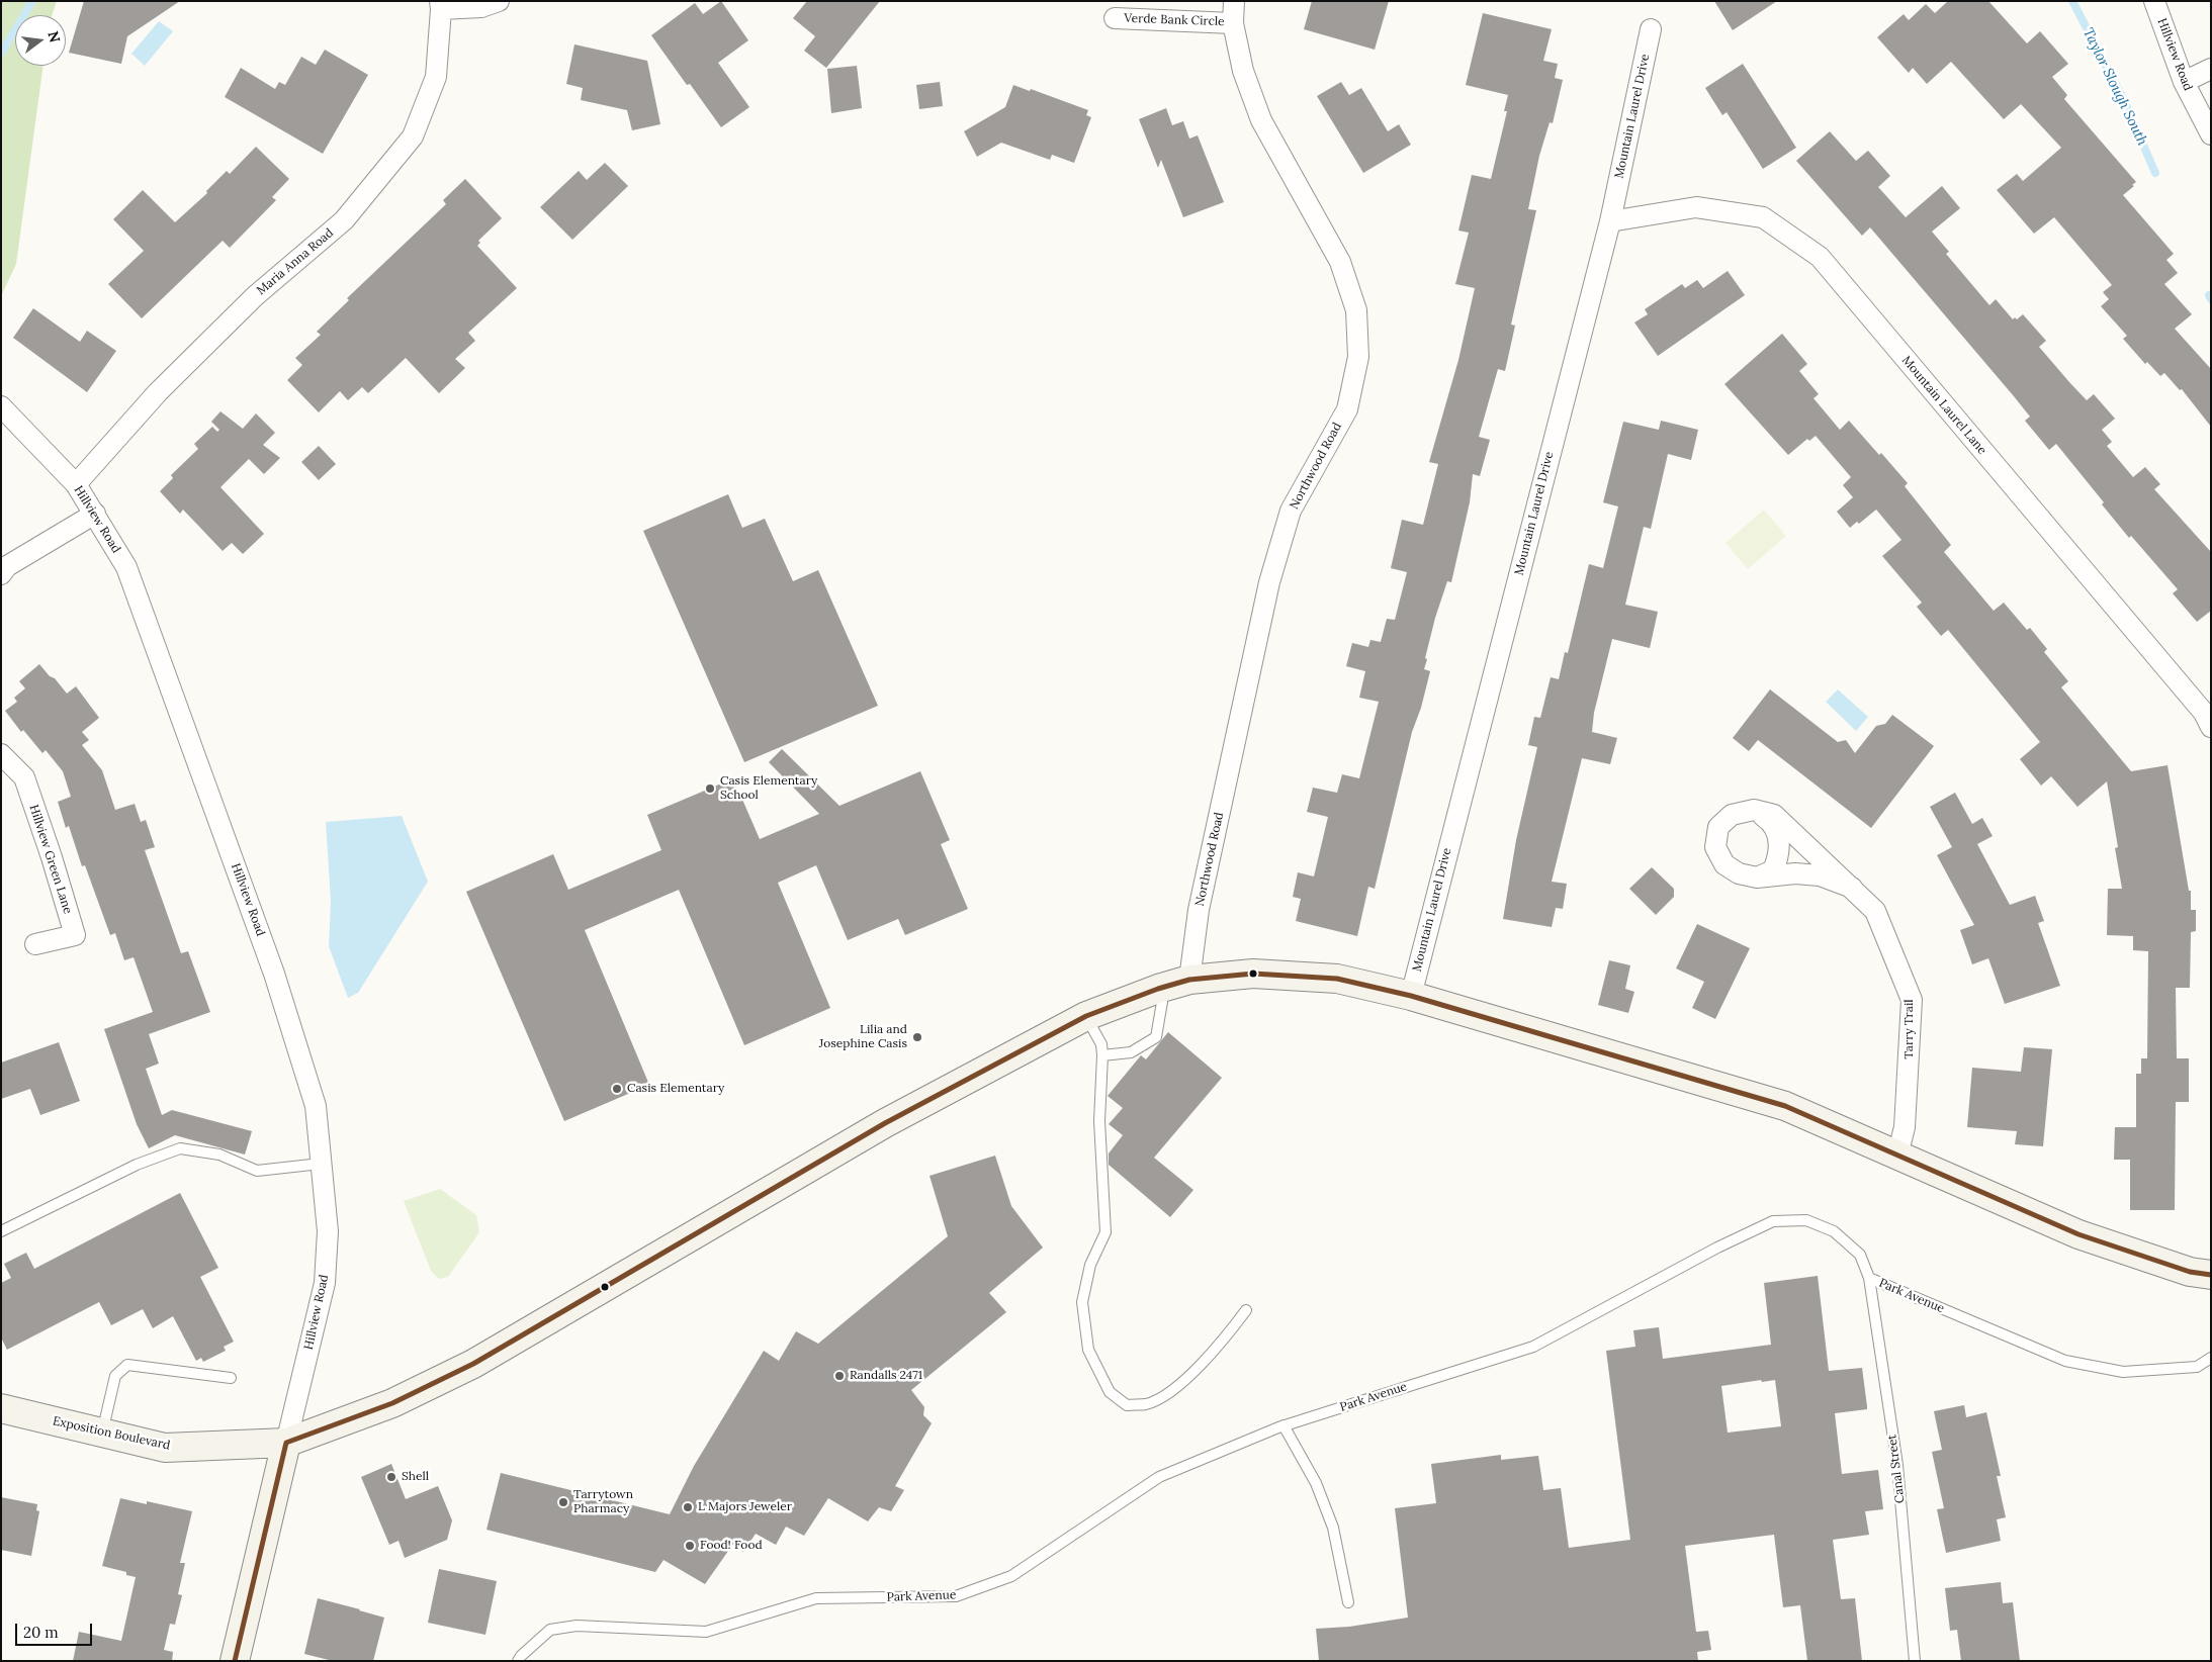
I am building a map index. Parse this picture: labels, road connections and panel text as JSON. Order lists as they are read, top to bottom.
{
  "streets": {
    "street": [
      "Verde Bank Circle",
      "Hillview Road",
      "Mountain Laurel Drive",
      "Maria Anna Road",
      "Mountain Laurel Lane",
      "Northwood Road",
      "Hillview Green Lane",
      "Tarry Trail",
      "Exposition Boulevard"
    ],
    "lane": ["Park Avenue", "Canal Street"]
  },
  "crossings": [
    ["Verde Bank Circle", "Northwood Road"],
    ["Hillview Road", "Maria Anna Road"],
    ["Hillview Road", "Exposition Boulevard"],
    ["Mountain Laurel Drive", "Mountain Laurel Lane"],
    ["Mountain Laurel Drive", "Exposition Boulevard"],
    ["Northwood Road", "Exposition Boulevard"],
    ["Tarry Trail", "Exposition Boulevard"],
    ["Park Avenue", "Canal Street"]
  ],
  "water": ["Taylor Slough South"],
  "places": [
    "Casis Elementary School",
    "Lilia and Josephine Casis",
    "Casis Elementary",
    "Randalls 2471",
    "Shell",
    "Tarrytown Pharmacy",
    "L Majors Jeweler",
    "Food! Food"
  ],
  "scale_bar": "20 m",
  "north": "right"
}
